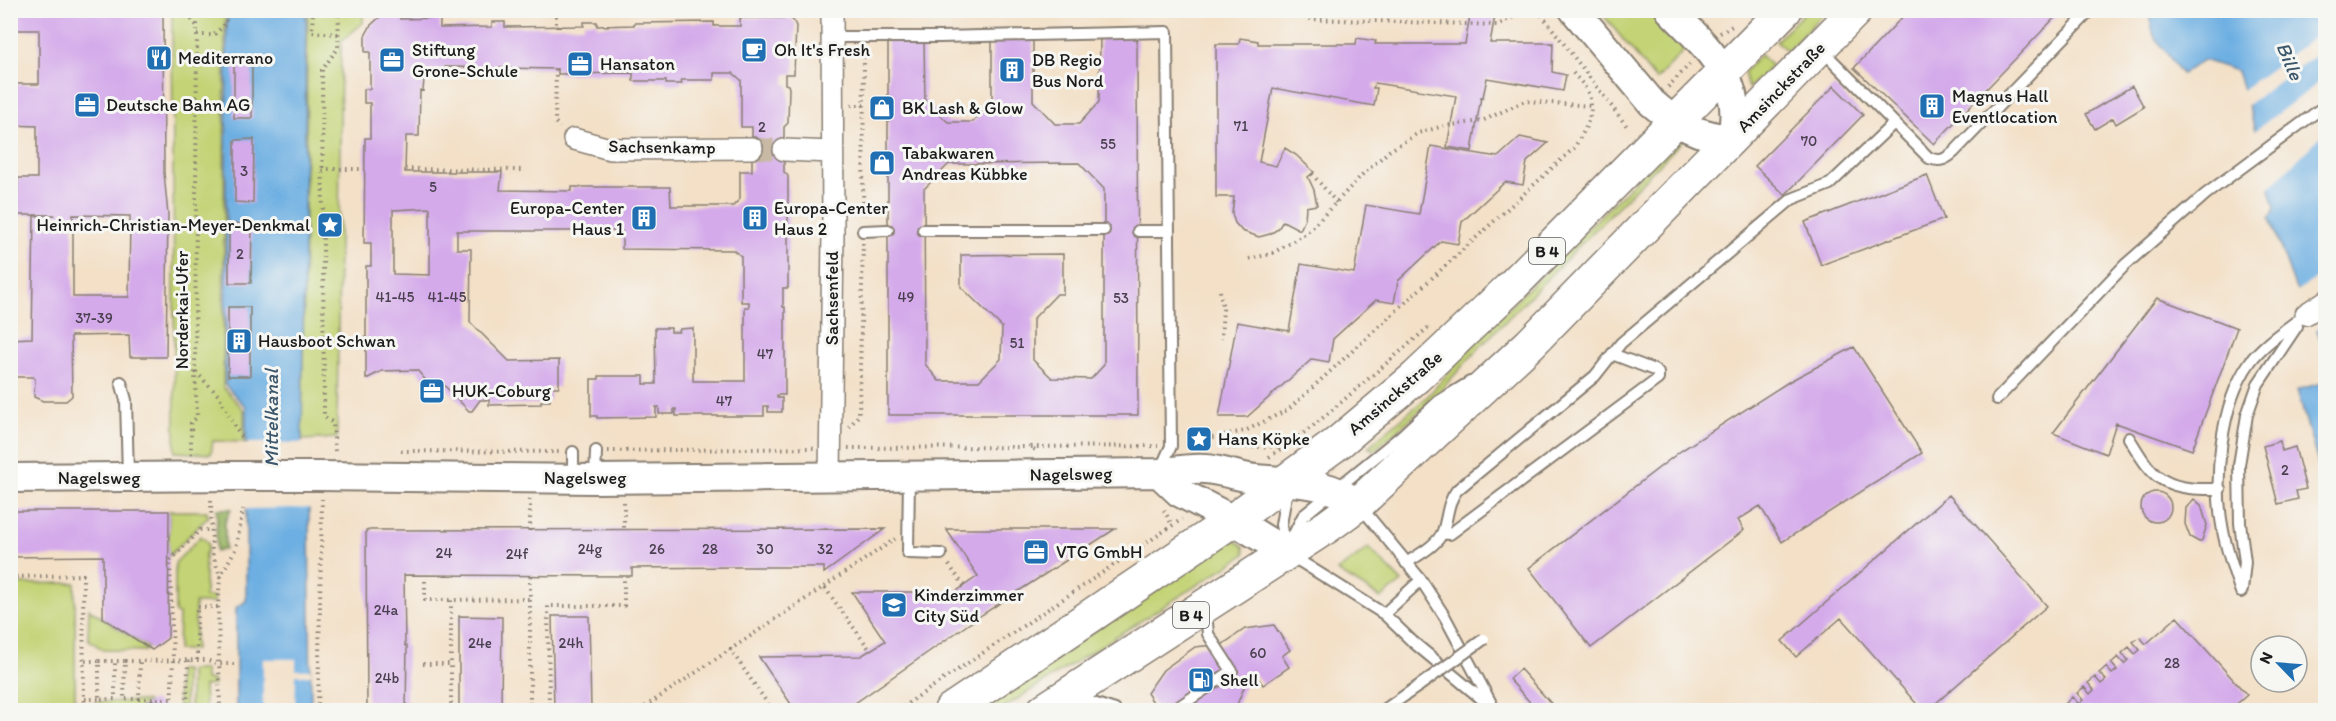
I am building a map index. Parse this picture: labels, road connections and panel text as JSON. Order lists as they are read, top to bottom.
{
  "streets": {
    "main road": ["Amsinckstraße", "B 4"],
    "street": ["Sachsenkamp", "Sachsenfeld", "Nagelsweg"],
    "path": ["Norderkai-Ufer"]
  },
  "crossings": [
    ["Amsinckstraße", "Nagelsweg"],
    ["Sachsenfeld", "Nagelsweg"]
  ],
  "water": ["Bille", "Mittelkanal"],
  "places": {
    "cafe": ["Oh It's Fresh"],
    "restaurant": ["Mediterrano"],
    "office": [
      "Stiftung Grone-Schule",
      "Hansaton",
      "Deutsche Bahn AG",
      "HUK-Coburg",
      "VTG GmbH"
    ],
    "building": [
      "DB Regio Bus Nord",
      "Magnus Hall Eventlocation",
      "Europa-Center Haus 1",
      "Europa-Center Haus 2",
      "Hausboot Schwan"
    ],
    "shop": ["BK Lash & Glow", "Tabakwaren Andreas Kübbke"],
    "place": ["Heinrich-Christian-Meyer-Denkmal", "Hans Köpke"],
    "school or university": ["Kinderzimmer City Süd"],
    "fuel station": ["Shell"]
  },
  "house_numbers": [
    "71",
    "2",
    "70",
    "55",
    "3",
    "5",
    "2",
    "41-45",
    "41-45",
    "49",
    "53",
    "37-39",
    "51",
    "47",
    "47",
    "2",
    "24g",
    "26",
    "28",
    "30",
    "32",
    "24",
    "24f",
    "24a",
    "24e",
    "24h",
    "60",
    "28",
    "24b"
  ],
  "north": "top left"
}
